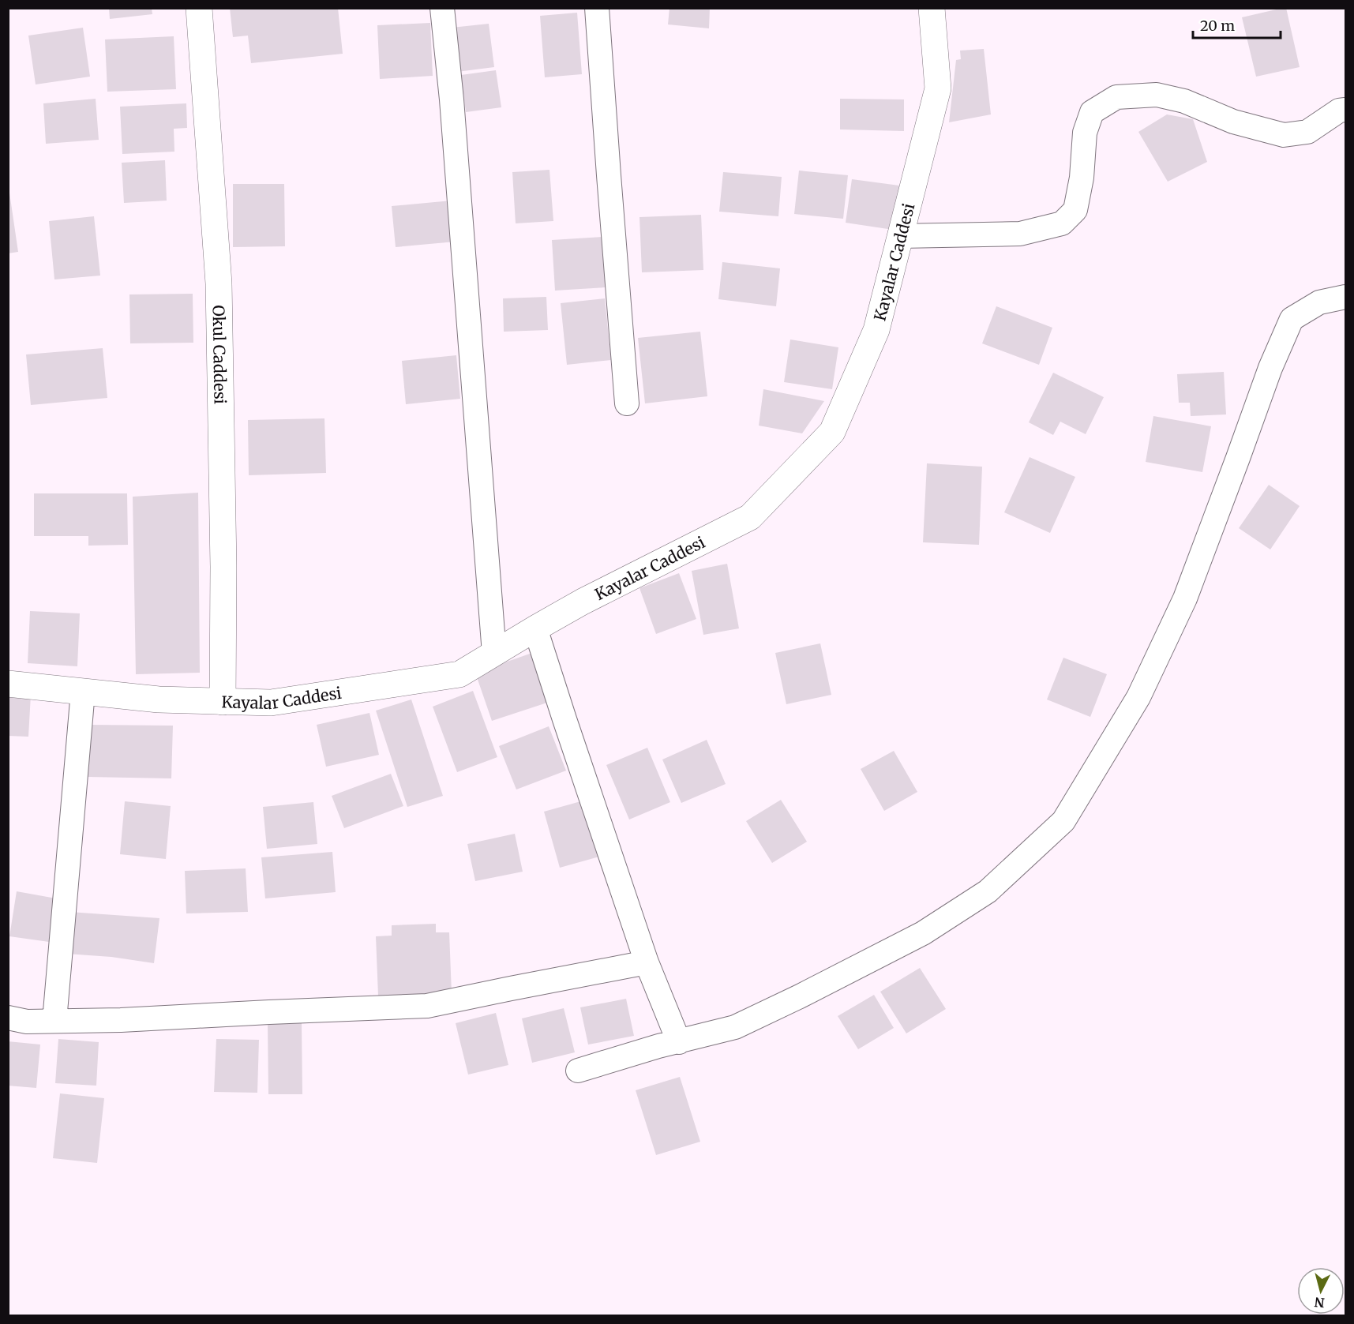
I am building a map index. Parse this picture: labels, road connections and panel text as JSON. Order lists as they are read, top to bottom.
{
  "streets": {
    "street": ["Kayalar Caddesi", "Okul Caddesi"]
  },
  "crossings": [
    ["Kayalar Caddesi", "Okul Caddesi"]
  ],
  "scale_bar": "20 m",
  "north": "bottom"
}
